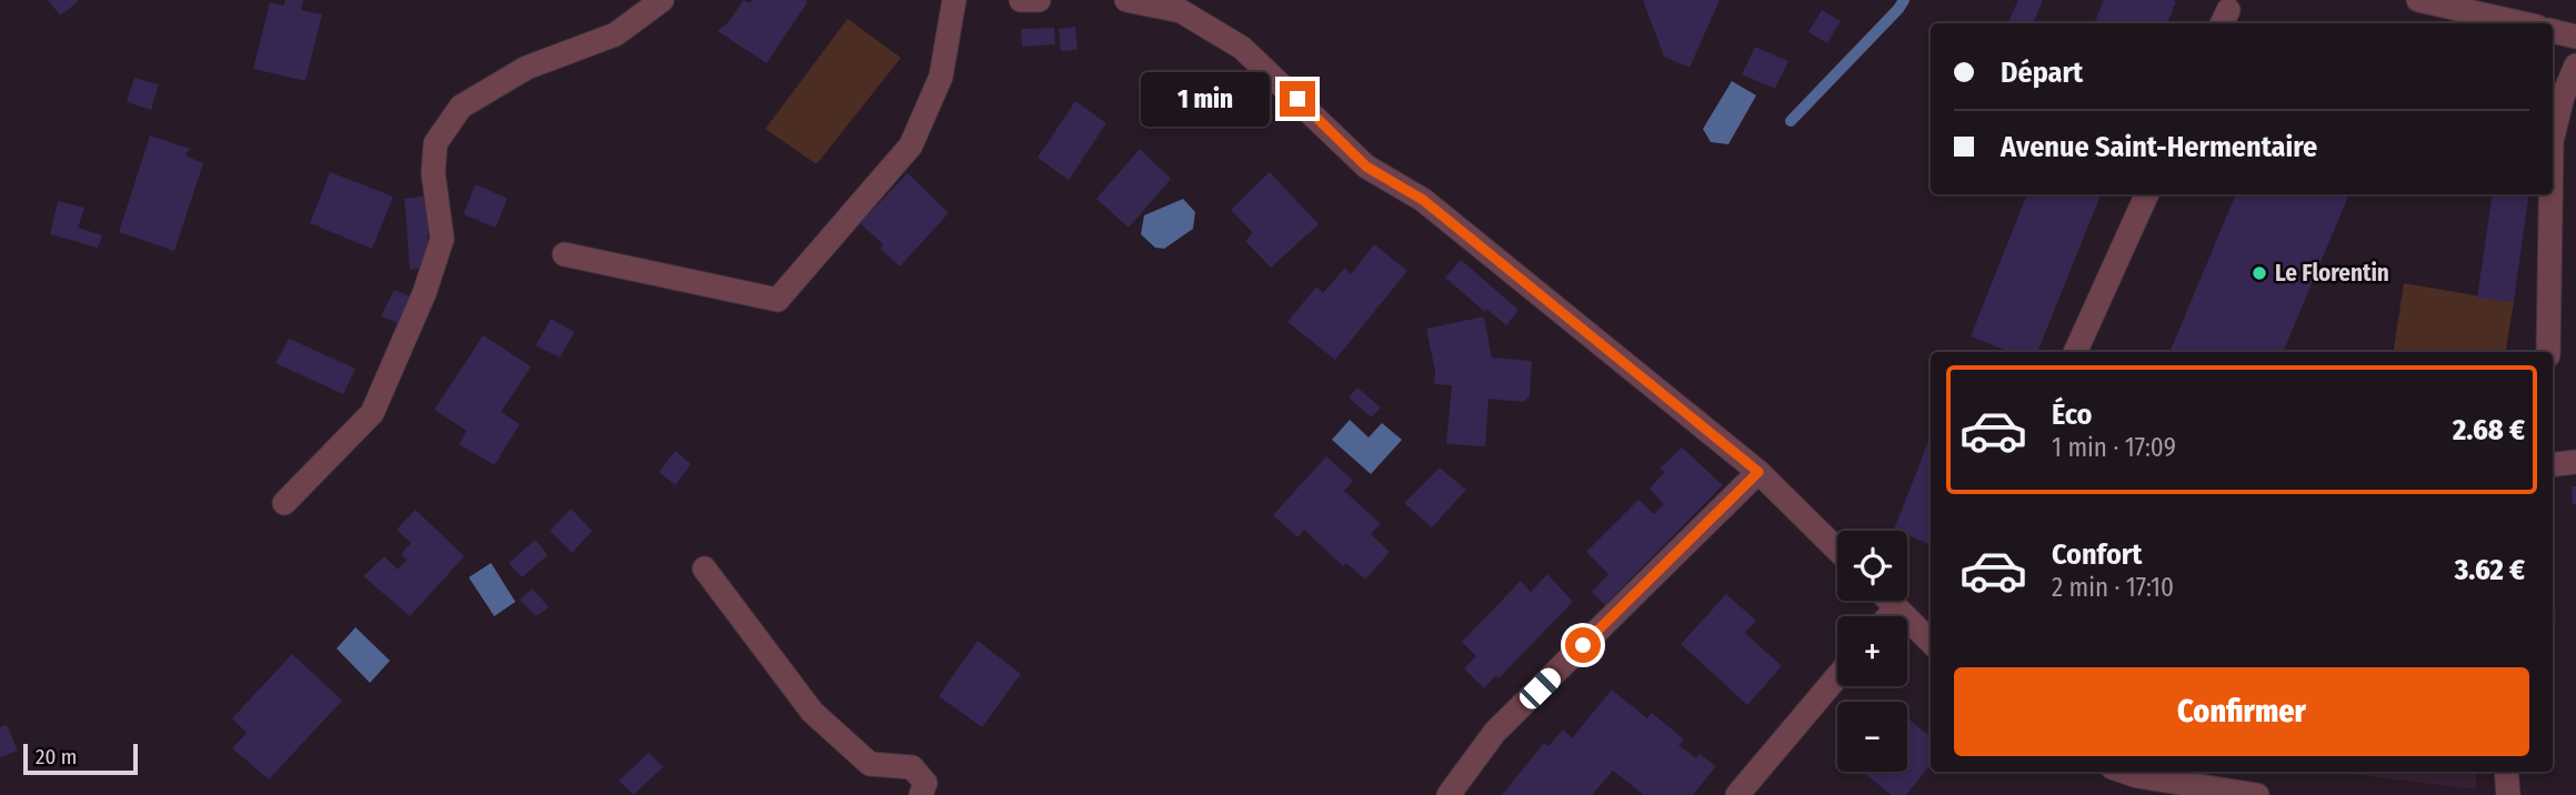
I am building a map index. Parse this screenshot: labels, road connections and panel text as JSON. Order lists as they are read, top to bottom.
{
  "places": ["Le Florentin"],
  "scale_bar": "20 m",
  "page": {
    "banner": ["Départ", "Avenue Saint-Hermentaire"],
    "bubble": "1 min",
    "list": [
      {
        "name": "Éco",
        "note": "1 min · 17:09",
        "value": "2.68 €"
      },
      {
        "name": "Confort",
        "note": "2 min · 17:10",
        "value": "3.62 €"
      }
    ],
    "map_buttons": ["+", "−"],
    "buttons": "Confirmer",
    "scale": "20 m"
  }
}
